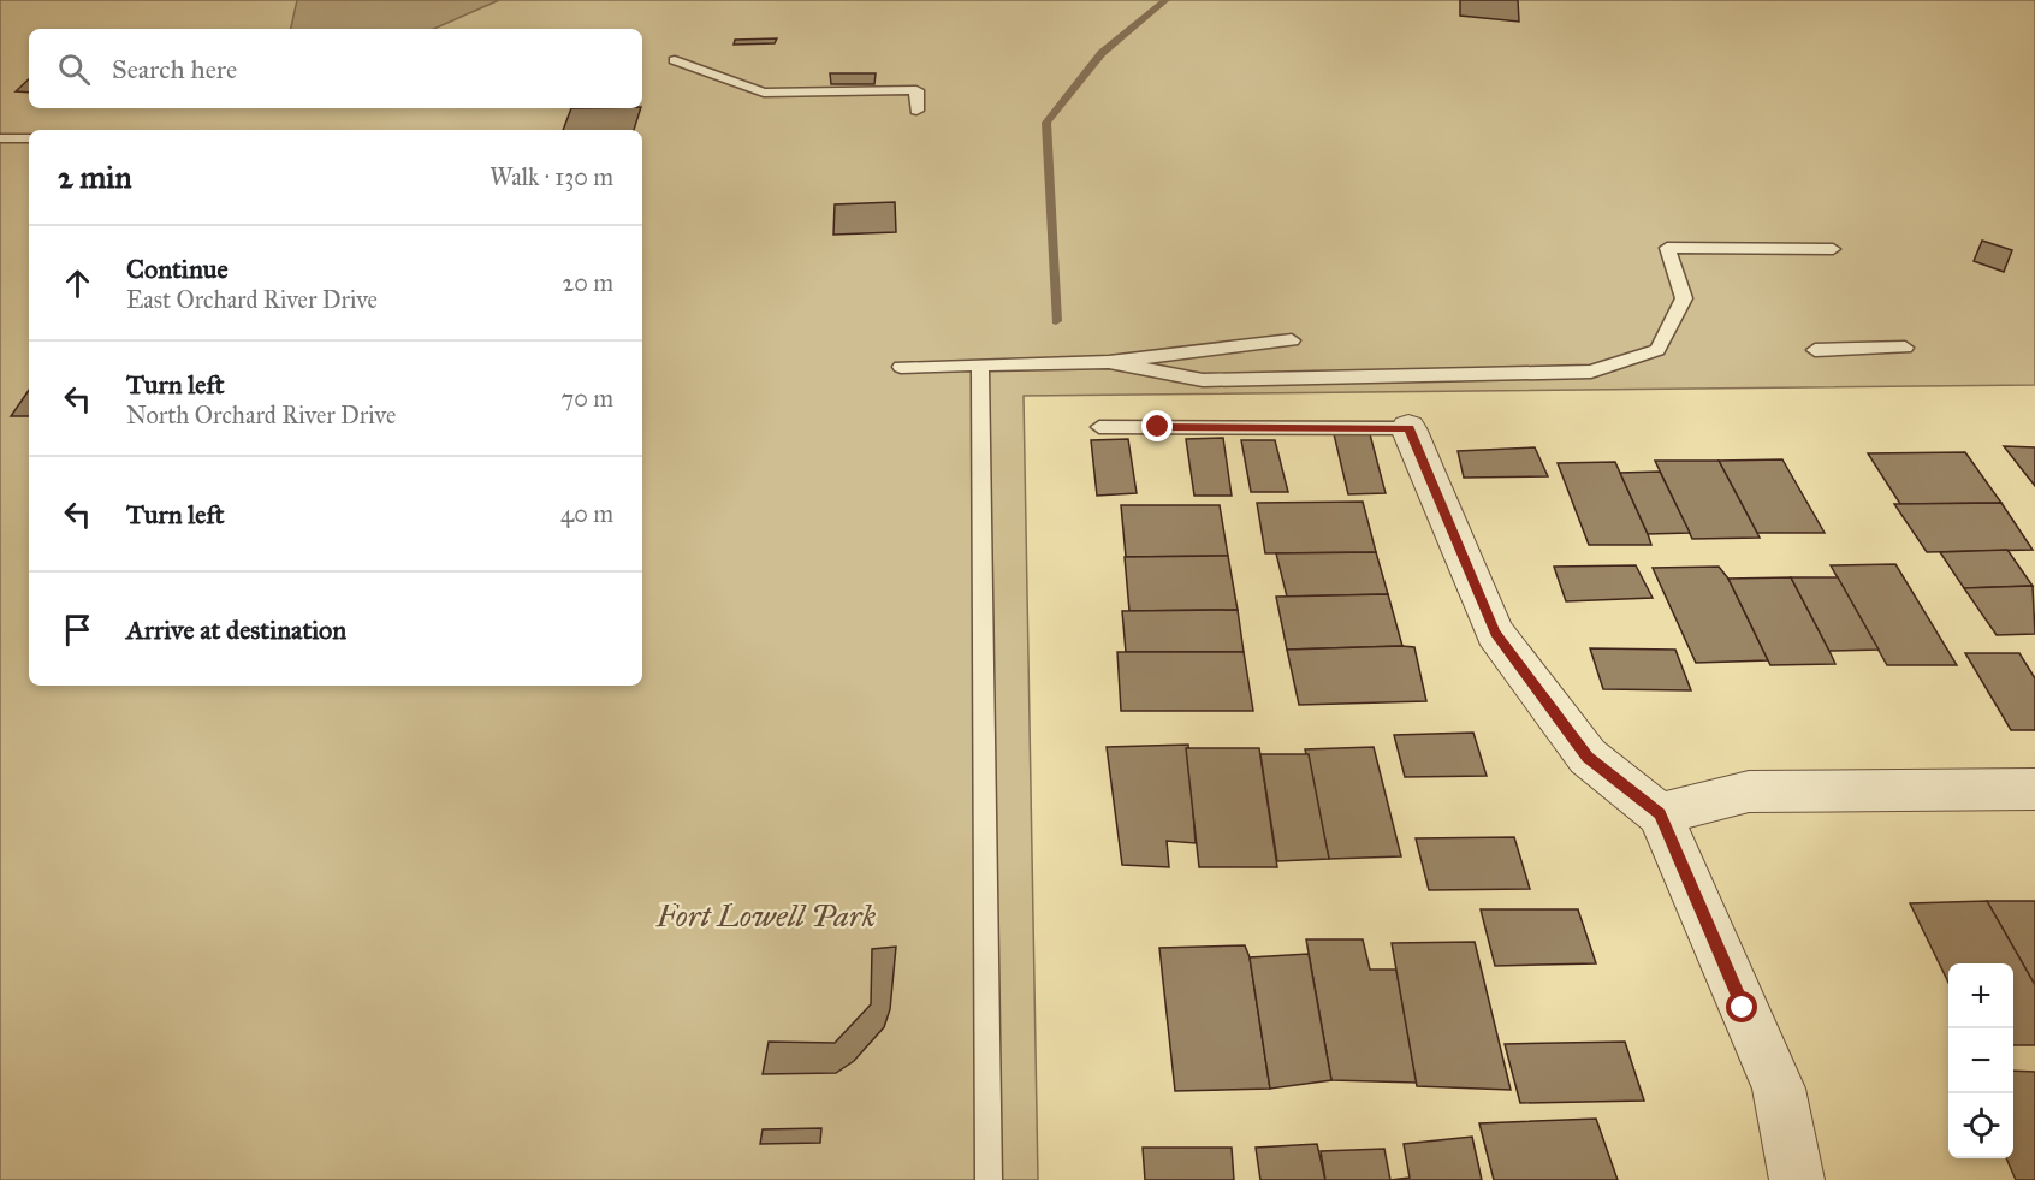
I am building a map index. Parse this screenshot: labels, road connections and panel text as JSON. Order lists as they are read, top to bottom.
{
  "parks": ["Fort Lowell Park"],
  "page": {
    "search": "Search here",
    "heading": ["2 min", "Walk · 130 m"],
    "list": [
      ["Continue", "East Orchard River Drive", "20 m"],
      ["Turn left", "North Orchard River Drive", "70 m"],
      ["Turn left", "40 m"],
      "Arrive at destination"
    ],
    "map_buttons": ["+", "−"]
  }
}
